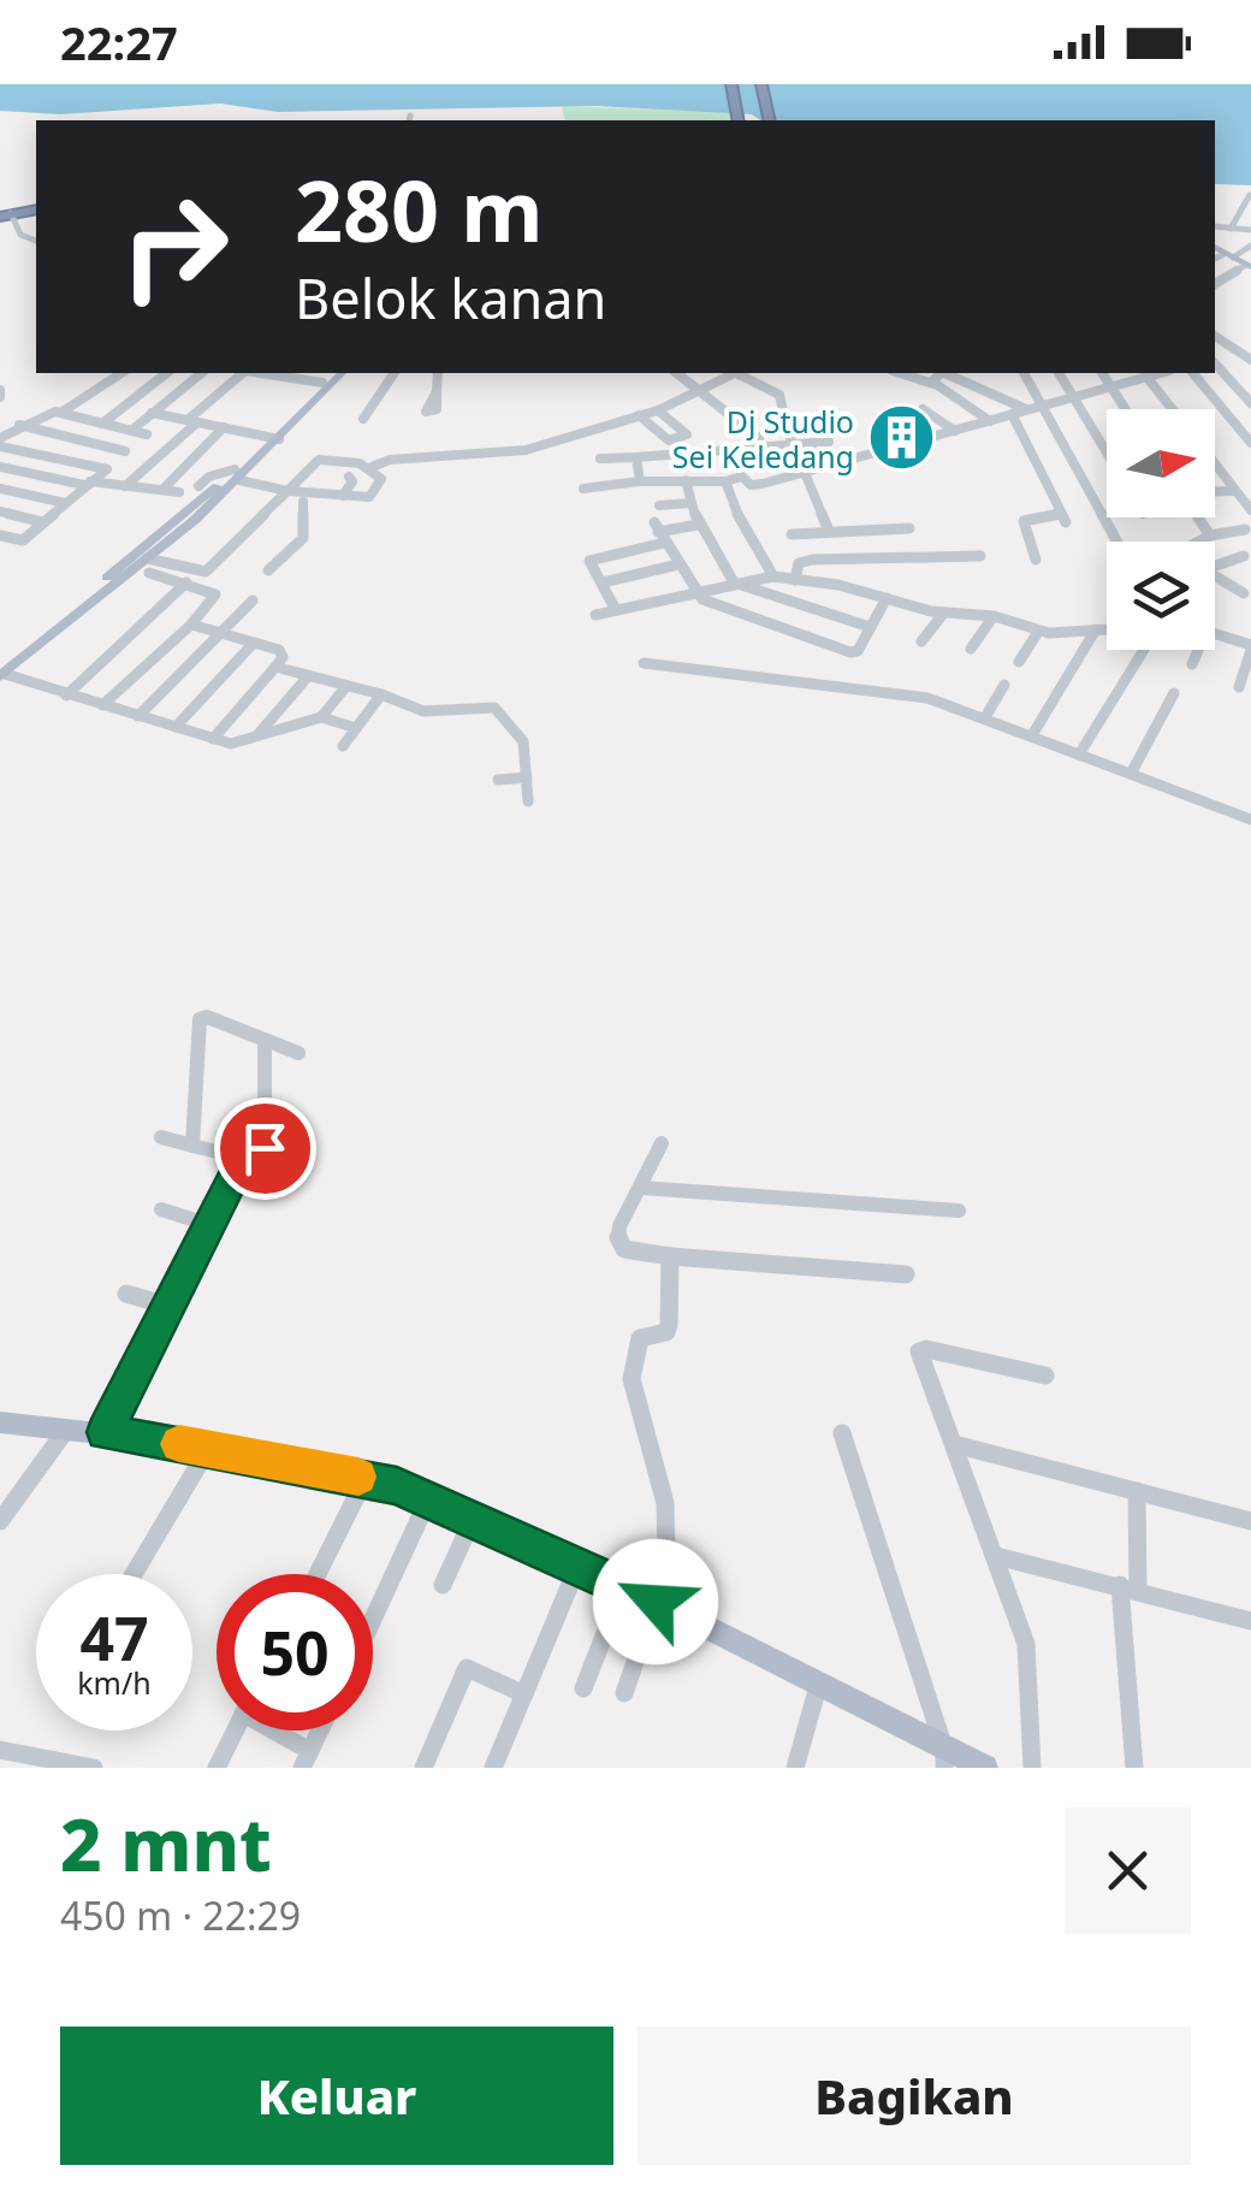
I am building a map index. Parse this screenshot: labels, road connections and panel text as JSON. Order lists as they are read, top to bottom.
{
  "places": {
    "building": ["Dj Studio Sei Keledang"]
  },
  "north": "right",
  "page": {
    "status": "22:27",
    "turn": ["280 m", "Belok kanan"],
    "speed": "47 km/h",
    "limit": "50",
    "heading": ["2 mnt", "450 m · 22:29"],
    "buttons": ["Keluar", "Bagikan"]
  }
}
